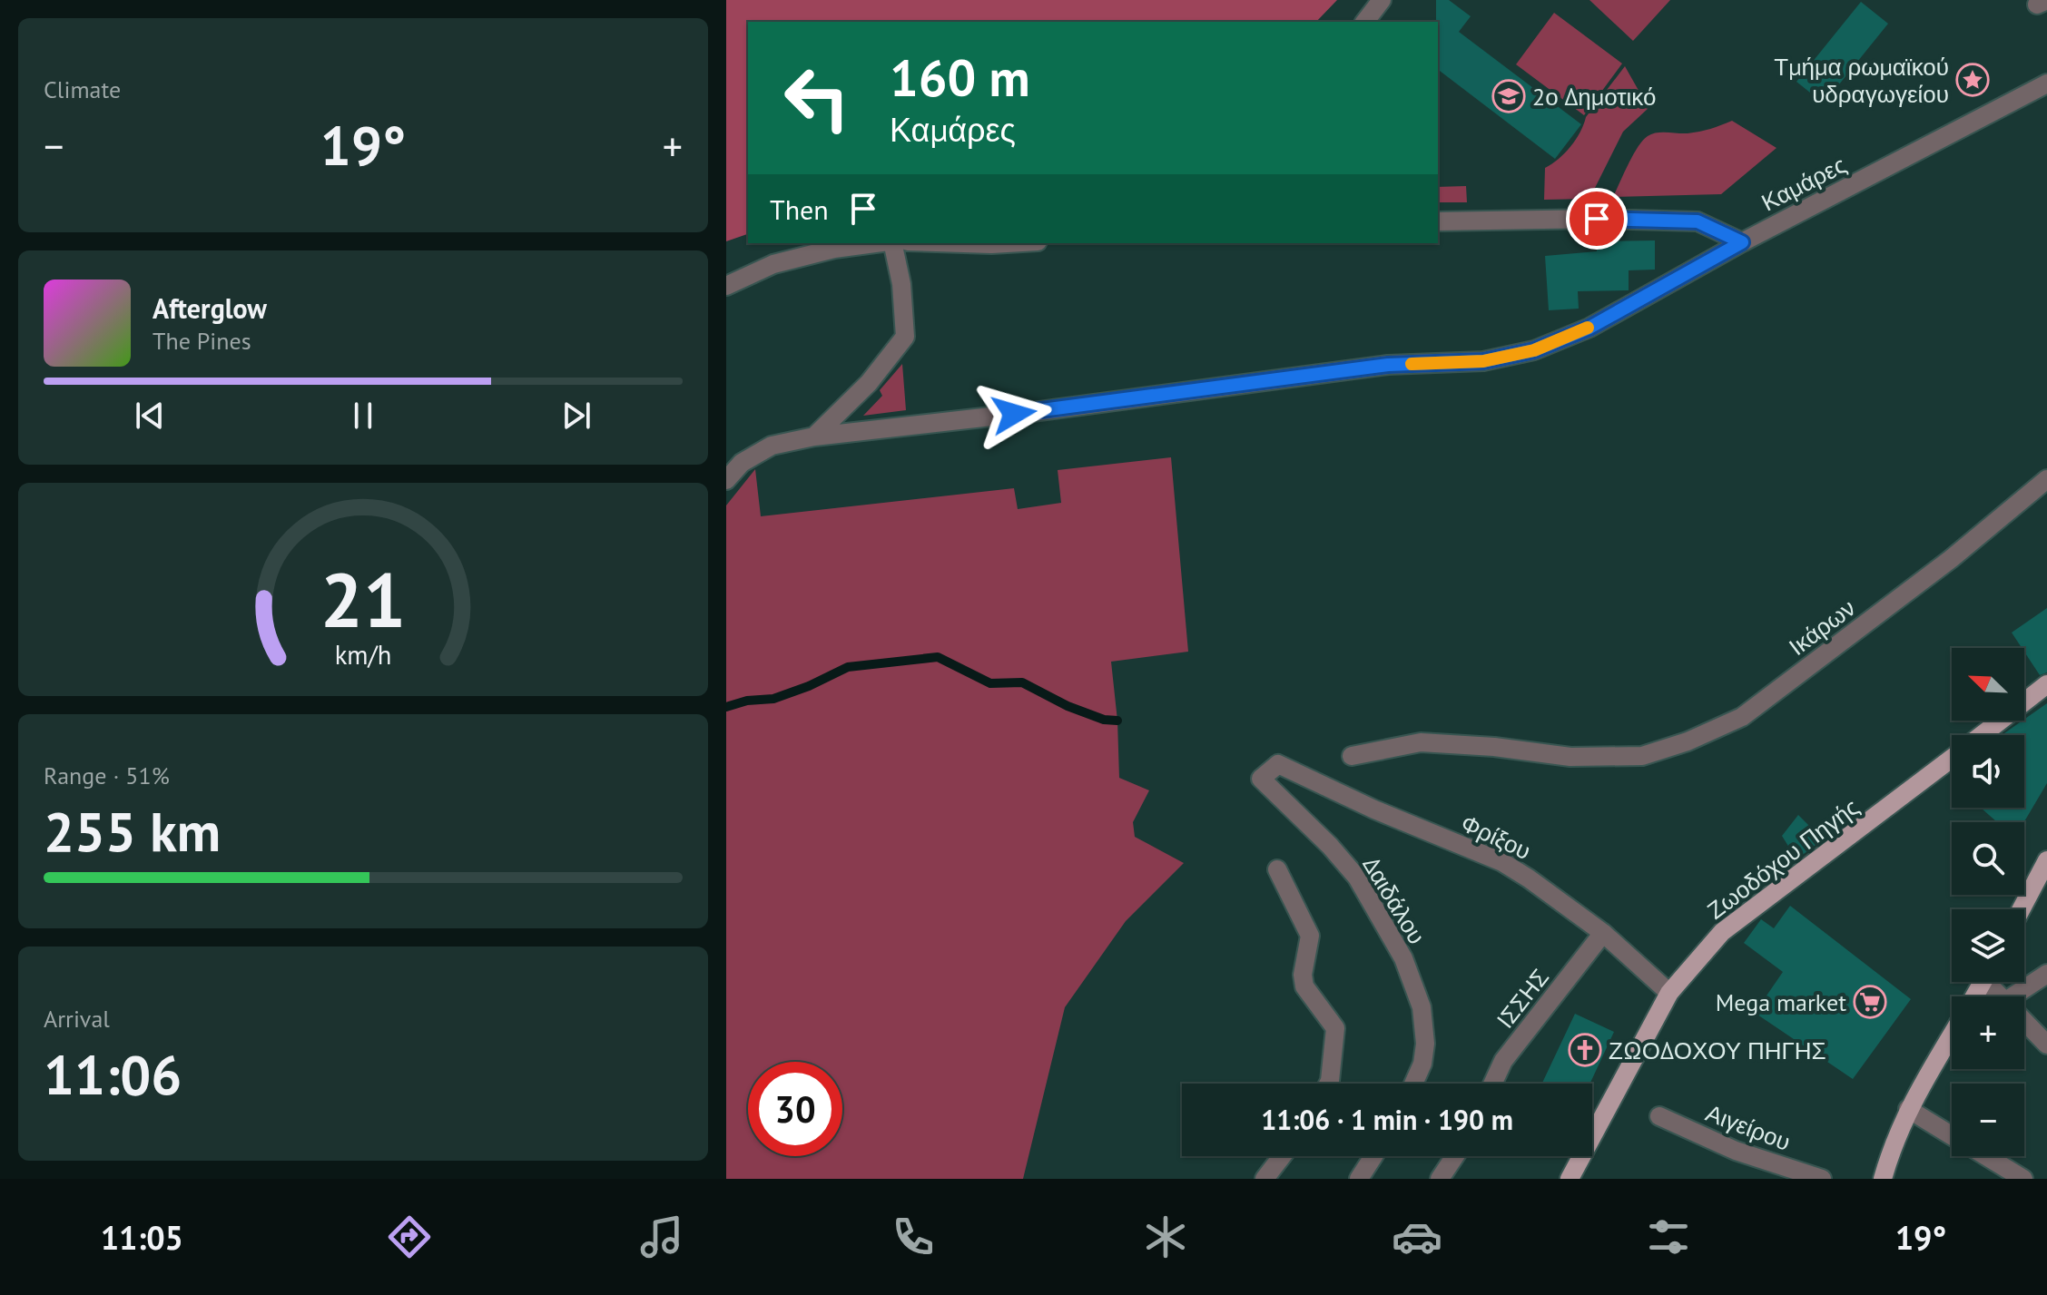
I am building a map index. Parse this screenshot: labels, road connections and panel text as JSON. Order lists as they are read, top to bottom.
{
  "streets": {
    "main road": ["Ζωοδόχου Πηγής"],
    "street": [
      "Καμάρες",
      "Ικάρων",
      "Φρίξου",
      "Δαιδάλου",
      "ΙΣΣΗΣ",
      "Αιγείρου"
    ]
  },
  "crossings": [
    ["Φρίξου", "Ζωοδόχου Πηγής"],
    ["Φρίξου", "Δαιδάλου"],
    ["Φρίξου", "ΙΣΣΗΣ"]
  ],
  "places": {
    "place": ["Τμήμα ρωμαϊκού υδραγωγείου"],
    "school or university": ["2ο Δημοτικό"],
    "supermarket": ["Mega market"],
    "church": ["ΖΩΟΔΟΧΟΥ ΠΗΓΗΣ"]
  },
  "north": "top left",
  "page": {
    "tile": [
      "Climate",
      ["Range · 51%", "255 km"],
      ["Arrival", "11:06"]
    ],
    "turn": ["160 m", "Καμάρες"],
    "heat": ["−", "19°", "+"],
    "then": "Then",
    "song": ["Afterglow", "The Pines"],
    "map_buttons": ["+", "−"],
    "limit": "30",
    "trip": "11:06 · 1 min · 190 m",
    "tabs": ["11:05", "19°"],
    "gauge": ["21", "km/h"]
  }
}
